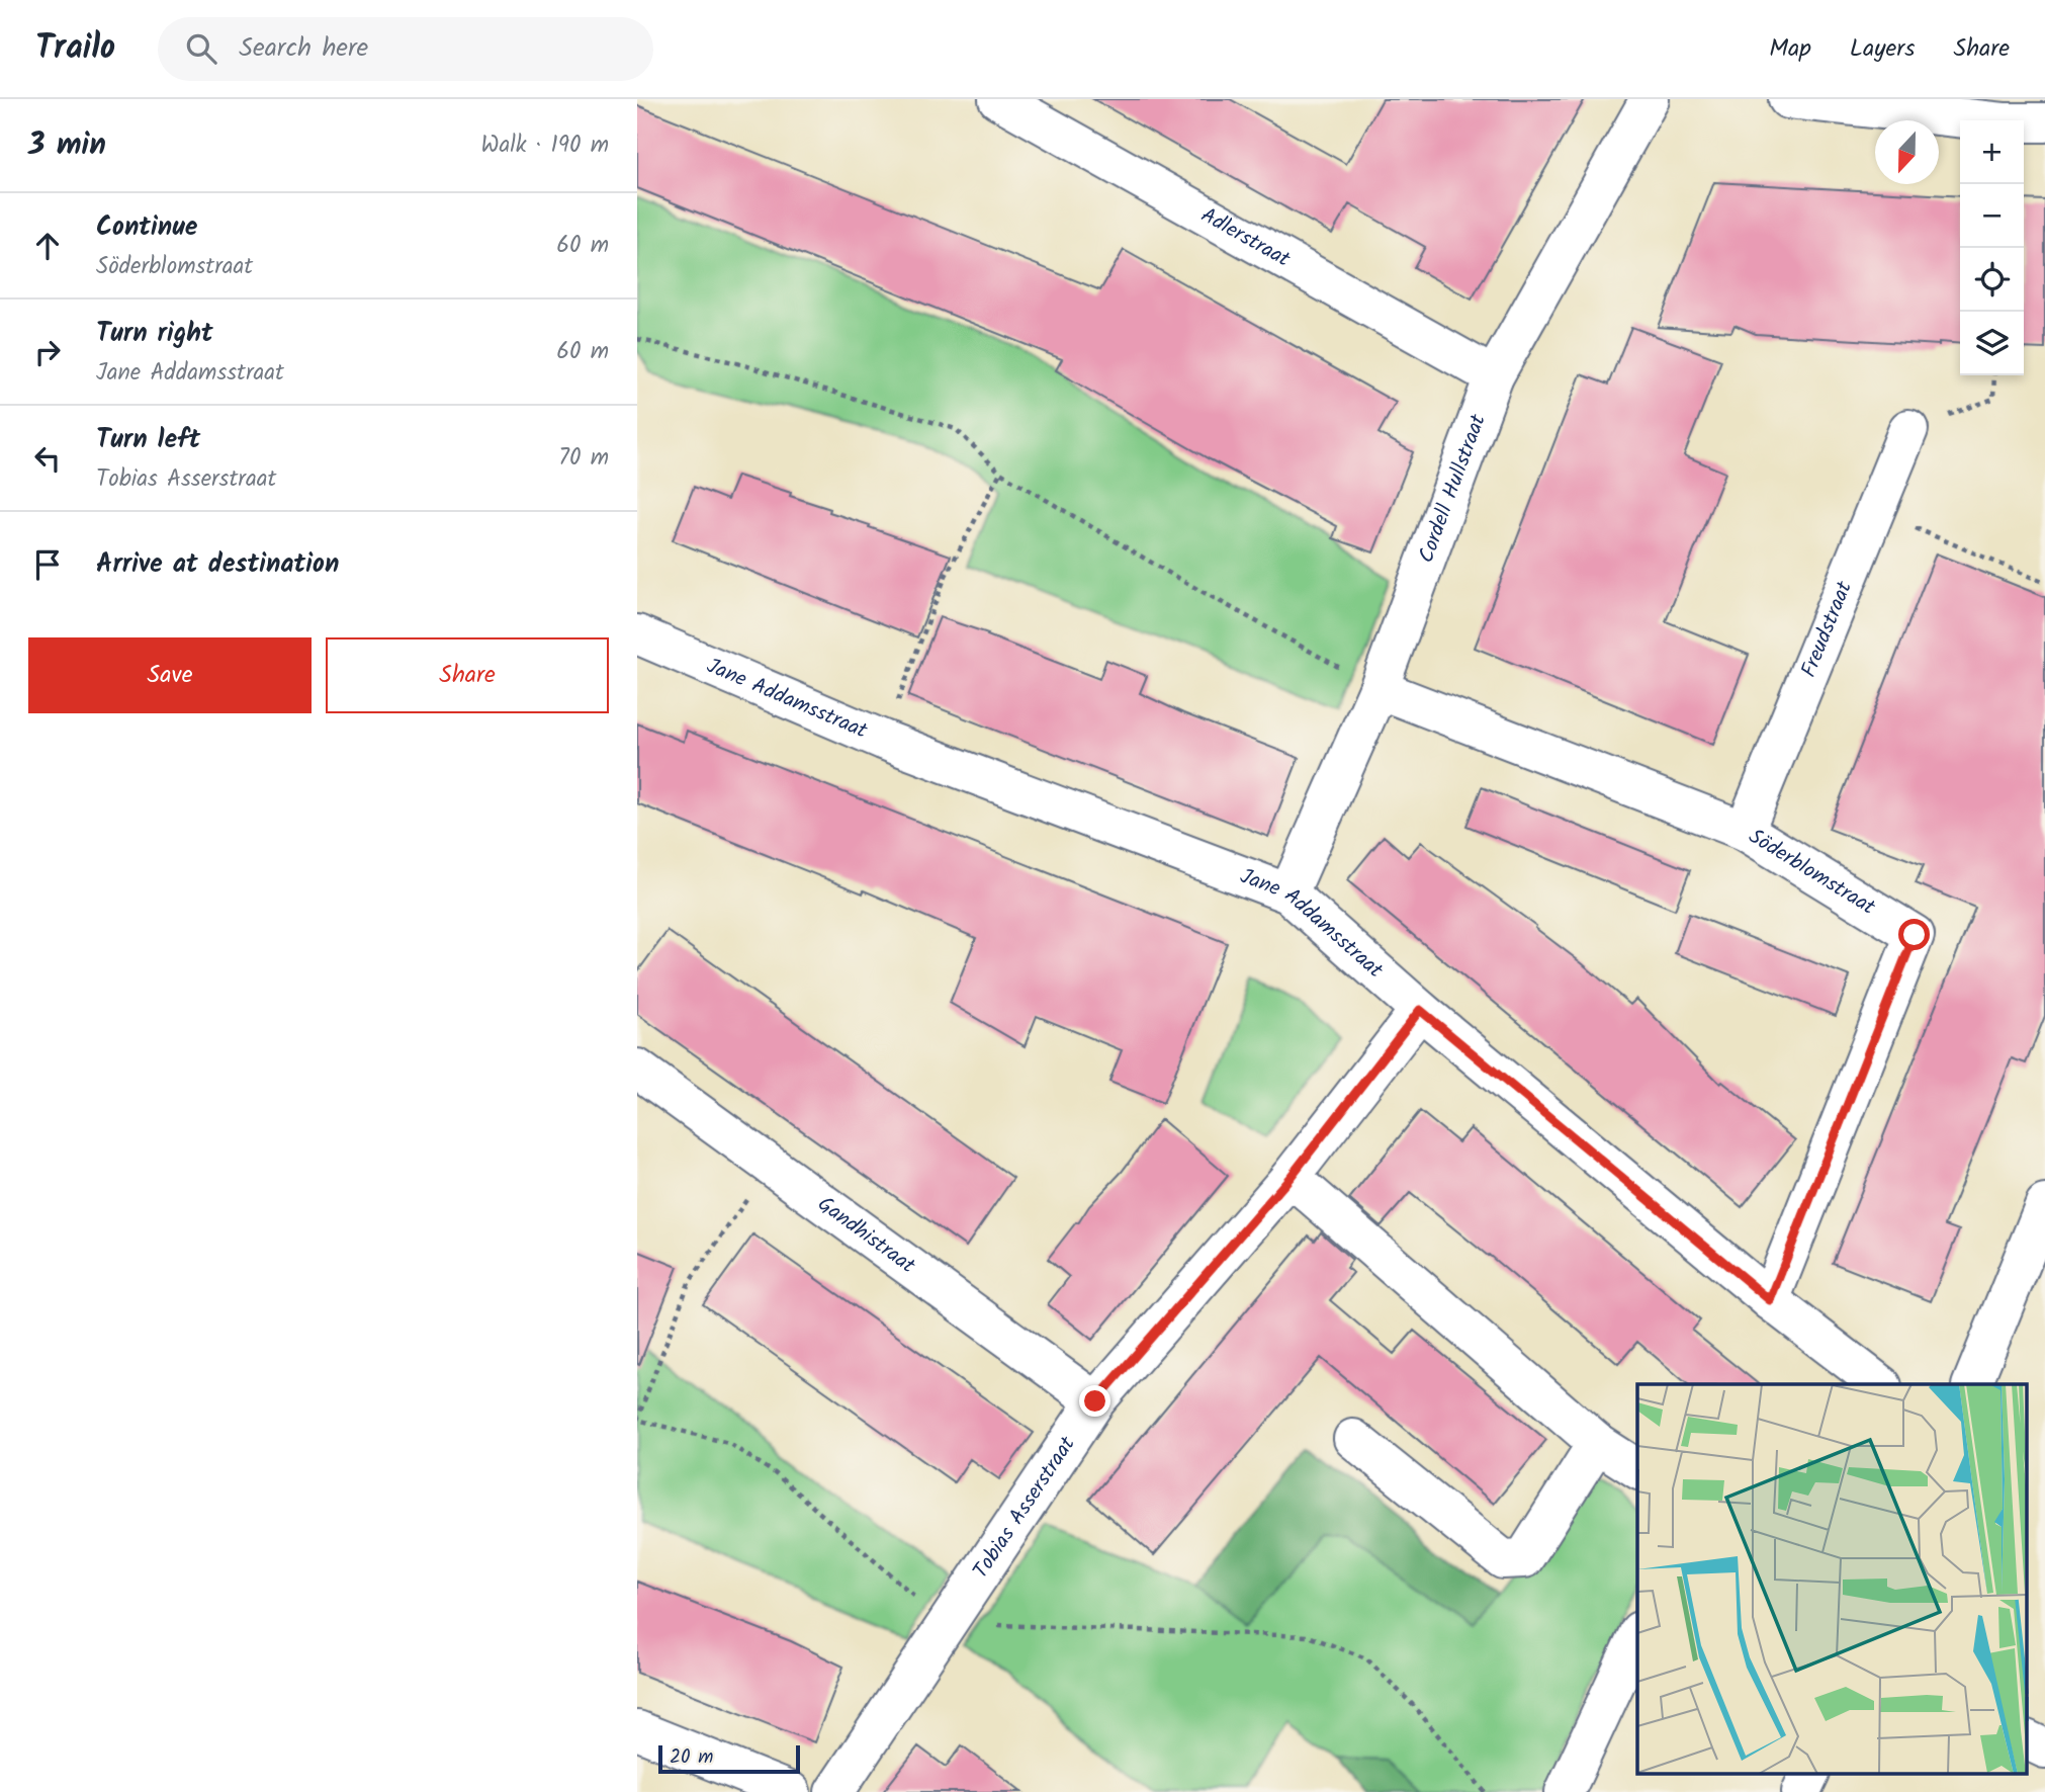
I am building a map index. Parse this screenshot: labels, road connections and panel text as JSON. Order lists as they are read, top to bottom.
{
  "streets": {
    "street": [
      "Adlerstraat",
      "Cordell Hullstraat",
      "Freudstraat",
      "Jane Addamsstraat",
      "Söderblomstraat",
      "Gandhistraat",
      "Tobias Asserstraat"
    ]
  },
  "crossings": [
    ["Adlerstraat", "Cordell Hullstraat"],
    ["Cordell Hullstraat", "Jane Addamsstraat"],
    ["Cordell Hullstraat", "Söderblomstraat"],
    ["Freudstraat", "Söderblomstraat"],
    ["Jane Addamsstraat", "Söderblomstraat"],
    ["Jane Addamsstraat", "Tobias Asserstraat"],
    ["Gandhistraat", "Tobias Asserstraat"]
  ],
  "scale_bar": "20 m",
  "north": "bottom",
  "page": {
    "header": "Trailo",
    "search": "Search here",
    "nav": ["Map", "Layers", "Share"],
    "heading": ["3 min", "Walk · 190 m"],
    "map_buttons": ["+", "−"],
    "list": [
      ["Continue", "Söderblomstraat", "60 m"],
      ["Turn right", "Jane Addamsstraat", "60 m"],
      ["Turn left", "Tobias Asserstraat", "70 m"],
      "Arrive at destination"
    ],
    "buttons": ["Save", "Share"],
    "scale": "20 m"
  }
}
